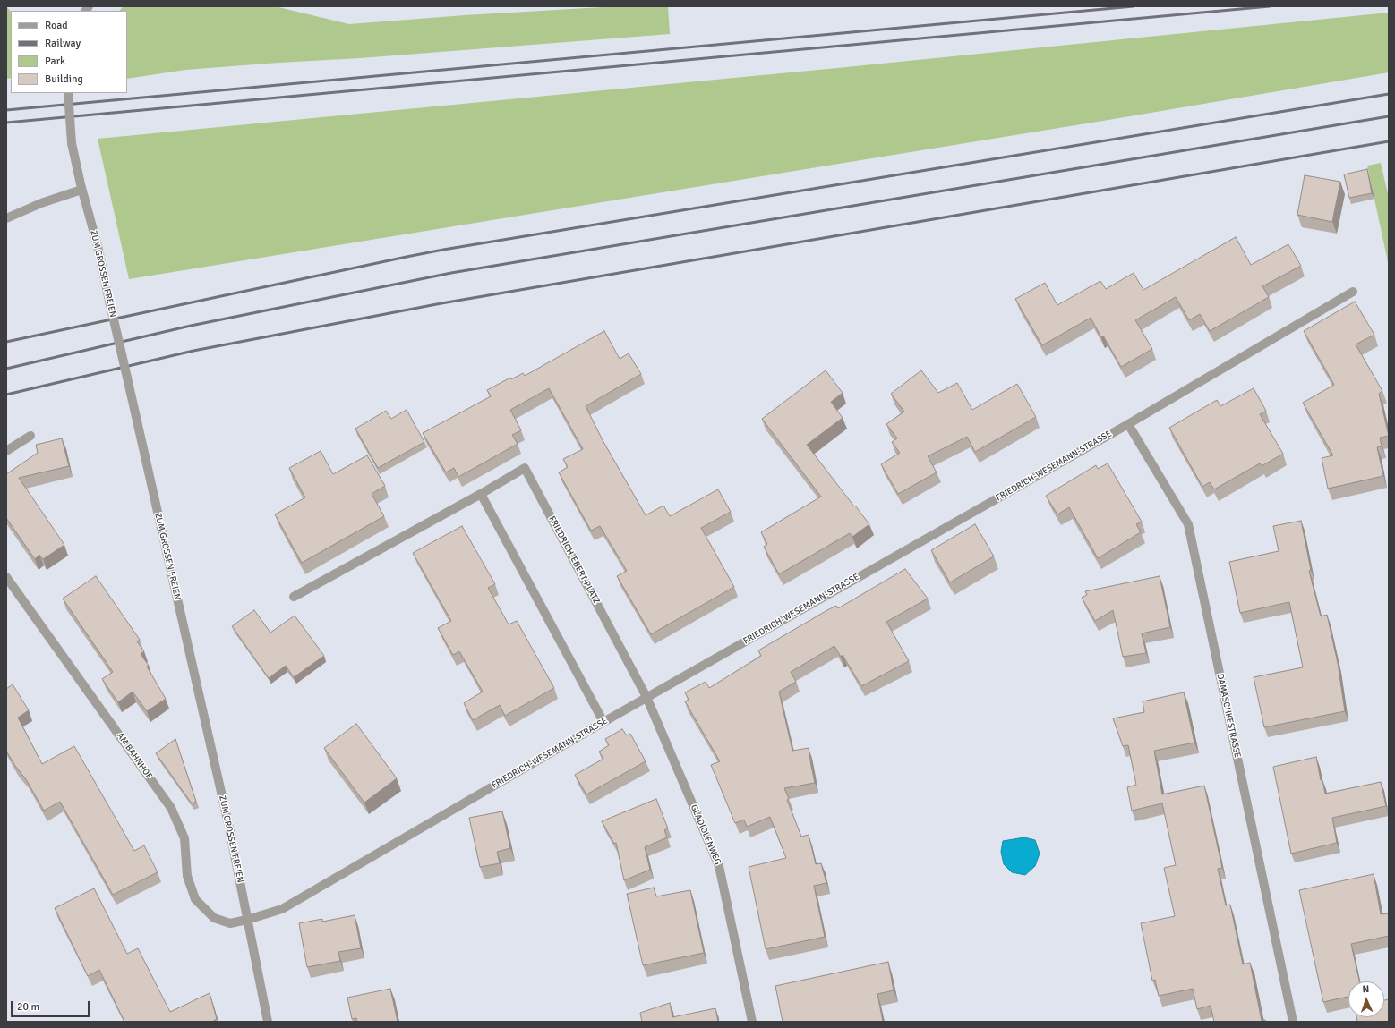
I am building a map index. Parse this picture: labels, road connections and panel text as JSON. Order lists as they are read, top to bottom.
{
  "streets": {
    "street": [
      "ZUM GROSSEN FREIEN",
      "FRIEDRICH-WESEMANN-STRASSE",
      "FRIEDRICH-EBERT-PLATZ",
      "DAMASCHKESTRASSE",
      "AM BAHNHOF",
      "GLADIOLENWEG"
    ]
  },
  "crossings": [
    ["ZUM GROSSEN FREIEN", "FRIEDRICH-WESEMANN-STRASSE"],
    ["ZUM GROSSEN FREIEN", "AM BAHNHOF"],
    ["FRIEDRICH-WESEMANN-STRASSE", "FRIEDRICH-EBERT-PLATZ"],
    ["FRIEDRICH-WESEMANN-STRASSE", "DAMASCHKESTRASSE"],
    ["FRIEDRICH-WESEMANN-STRASSE", "AM BAHNHOF"],
    ["FRIEDRICH-WESEMANN-STRASSE", "GLADIOLENWEG"],
    ["FRIEDRICH-EBERT-PLATZ", "GLADIOLENWEG"]
  ],
  "legend": [
    "Road",
    "Railway",
    "Park",
    "Building"
  ],
  "scale_bar": "20 m",
  "north": "top"
}
